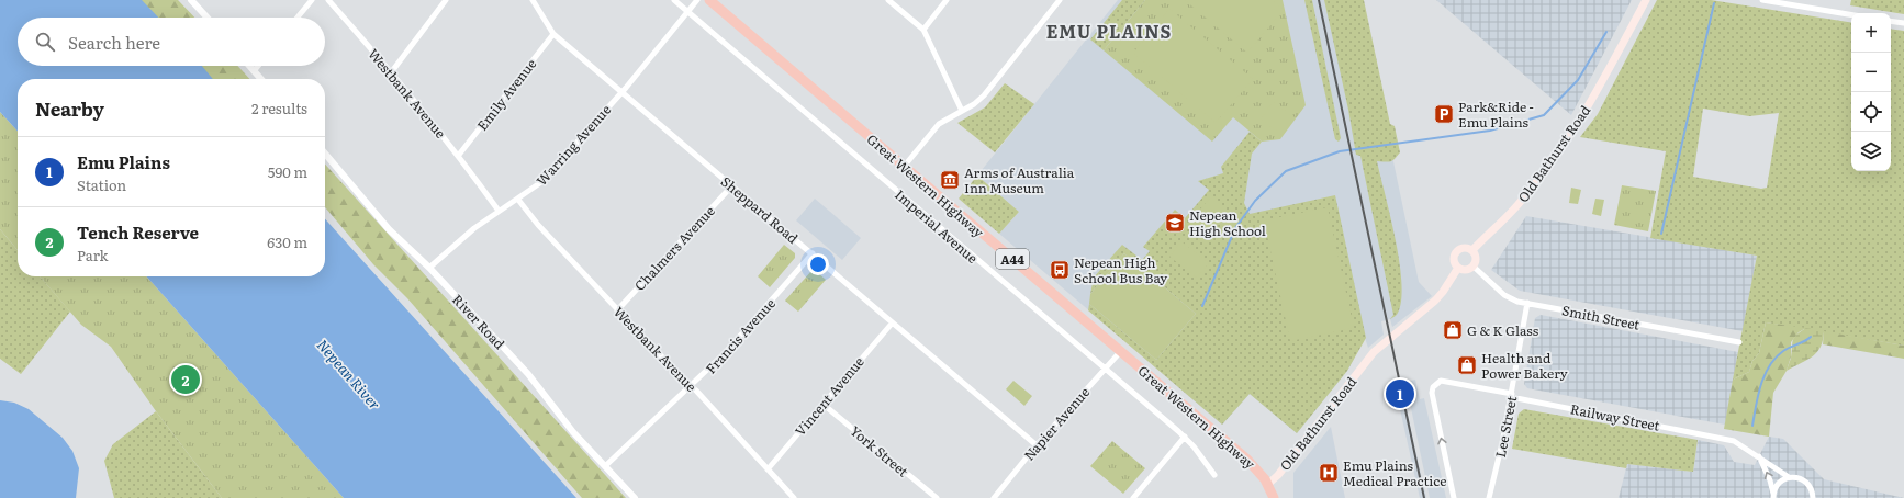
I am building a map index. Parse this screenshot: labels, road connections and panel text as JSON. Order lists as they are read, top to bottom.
{
  "streets": {
    "highway": ["Great Western Highway", "A44"],
    "main road": ["Old Bathurst Road"],
    "street": [
      "Westbank Avenue",
      "Emily Avenue",
      "Warring Avenue",
      "Sheppard Road",
      "Imperial Avenue",
      "Chalmers Avenue",
      "Smith Street",
      "River Road",
      "Francis Avenue",
      "Vincent Avenue",
      "Railway Street",
      "Napier Avenue",
      "Lee Street",
      "York Street"
    ]
  },
  "crossings": [
    ["Westbank Avenue", "Emily Avenue"],
    ["Westbank Avenue", "Warring Avenue"],
    ["Westbank Avenue", "Chalmers Avenue"],
    ["Westbank Avenue", "Francis Avenue"],
    ["Westbank Avenue", "Vincent Avenue"],
    ["Emily Avenue", "Sheppard Road"],
    ["Warring Avenue", "Sheppard Road"],
    ["Warring Avenue", "Imperial Avenue"],
    ["Warring Avenue", "River Road"],
    ["Old Bathurst Road", "Great Western Highway"],
    ["Old Bathurst Road", "Smith Street"],
    ["Great Western Highway", "Napier Avenue"],
    ["Sheppard Road", "Chalmers Avenue"],
    ["Sheppard Road", "Francis Avenue"],
    ["Sheppard Road", "Vincent Avenue"],
    ["Sheppard Road", "Napier Avenue"],
    ["Imperial Avenue", "Napier Avenue"],
    ["Smith Street", "Lee Street"],
    ["River Road", "Francis Avenue"],
    ["Vincent Avenue", "York Street"],
    ["Railway Street", "Lee Street"]
  ],
  "districts": ["EMU PLAINS"],
  "water": ["Nepean River"],
  "places": {
    "parking": ["Park&Ride - Emu Plains"],
    "museum": ["Arms of Australia Inn Museum"],
    "school or university": ["Nepean High School"],
    "bus stop": ["Nepean High School Bus Bay"],
    "shop": ["G & K Glass", "Health and Power Bakery"],
    "hospital": ["Emu Plains Medical Practice"]
  },
  "page": {
    "map_buttons": ["+", "−"],
    "search": "Search here",
    "heading": ["Nearby", "2 results"],
    "list": [
      {
        "mark": "1",
        "name": "Emu Plains",
        "note": "Station",
        "value": "590 m"
      },
      {
        "mark": "2",
        "name": "Tench Reserve",
        "note": "Park",
        "value": "630 m"
      }
    ],
    "pins": ["2", "1"]
  }
}
